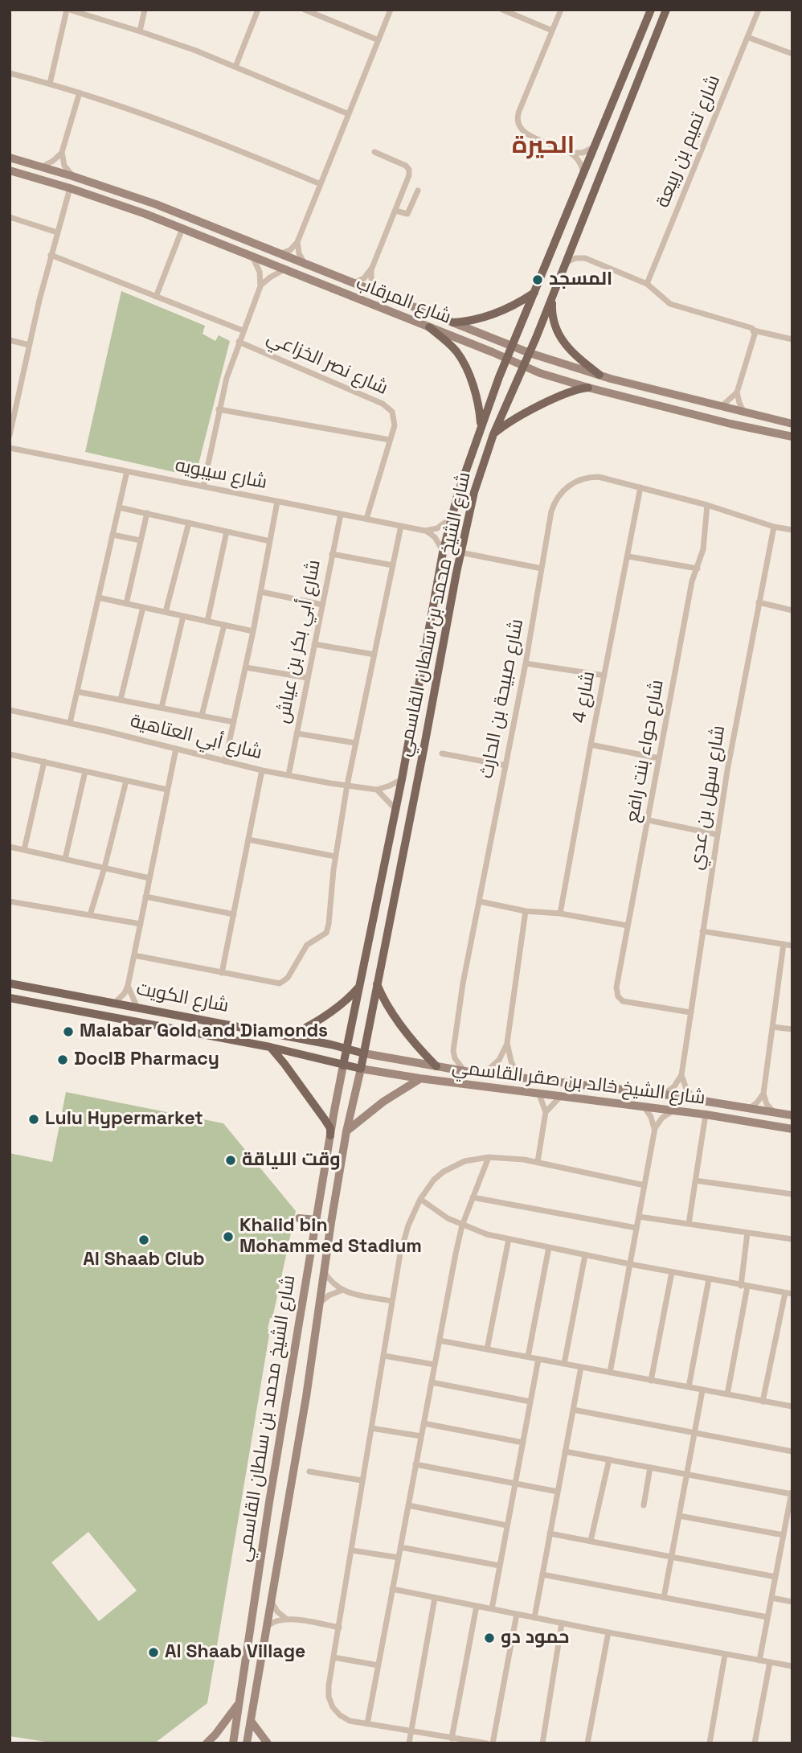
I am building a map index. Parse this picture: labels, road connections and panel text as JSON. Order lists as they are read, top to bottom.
{
  "streets": {
    "main road": [
      "شارع المرقاب",
      "شارع الشيخ محمد بن سلطان القاسمي",
      "شارع الكويت",
      "شارع الشيخ خالد بن صقر القاسمي"
    ],
    "street": [
      "شارع تميم بن ربيعة",
      "شارع نصر الخزاعي",
      "شارع سيبويه",
      "شارع أبي بكر بن عياش",
      "شارع 4",
      "شارع صبيحة بن الحارث",
      "شارع أبي العتاهية",
      "شارع حواء بنت رافع",
      "شارع سهل بن عدي"
    ]
  },
  "crossings": [
    ["شارع المرقاب", "شارع الشيخ محمد بن سلطان القاسمي"],
    ["شارع نصر الخزاعي", "شارع سيبويه"],
    ["شارع سيبويه", "شارع أبي بكر بن عياش"],
    ["شارع الشيخ محمد بن سلطان القاسمي", "شارع الكويت"],
    ["شارع الشيخ محمد بن سلطان القاسمي", "شارع الشيخ خالد بن صقر القاسمي"],
    ["شارع أبي بكر بن عياش", "شارع أبي العتاهية"],
    ["شارع 4", "شارع صبيحة بن الحارث"],
    ["شارع صبيحة بن الحارث", "شارع الشيخ خالد بن صقر القاسمي"],
    ["شارع حواء بنت رافع", "شارع سهل بن عدي"],
    ["شارع الكويت", "شارع الشيخ خالد بن صقر القاسمي"]
  ],
  "districts": ["الحيرة"],
  "places": [
    "المسجد",
    "Malabar Gold and Diamonds",
    "DocIB Pharmacy",
    "Lulu Hypermarket",
    "وقت اللياقة",
    "Khalid bin Mohammed Stadium",
    "Al Shaab Club",
    "حمود دو",
    "Al Shaab Village"
  ]
}
